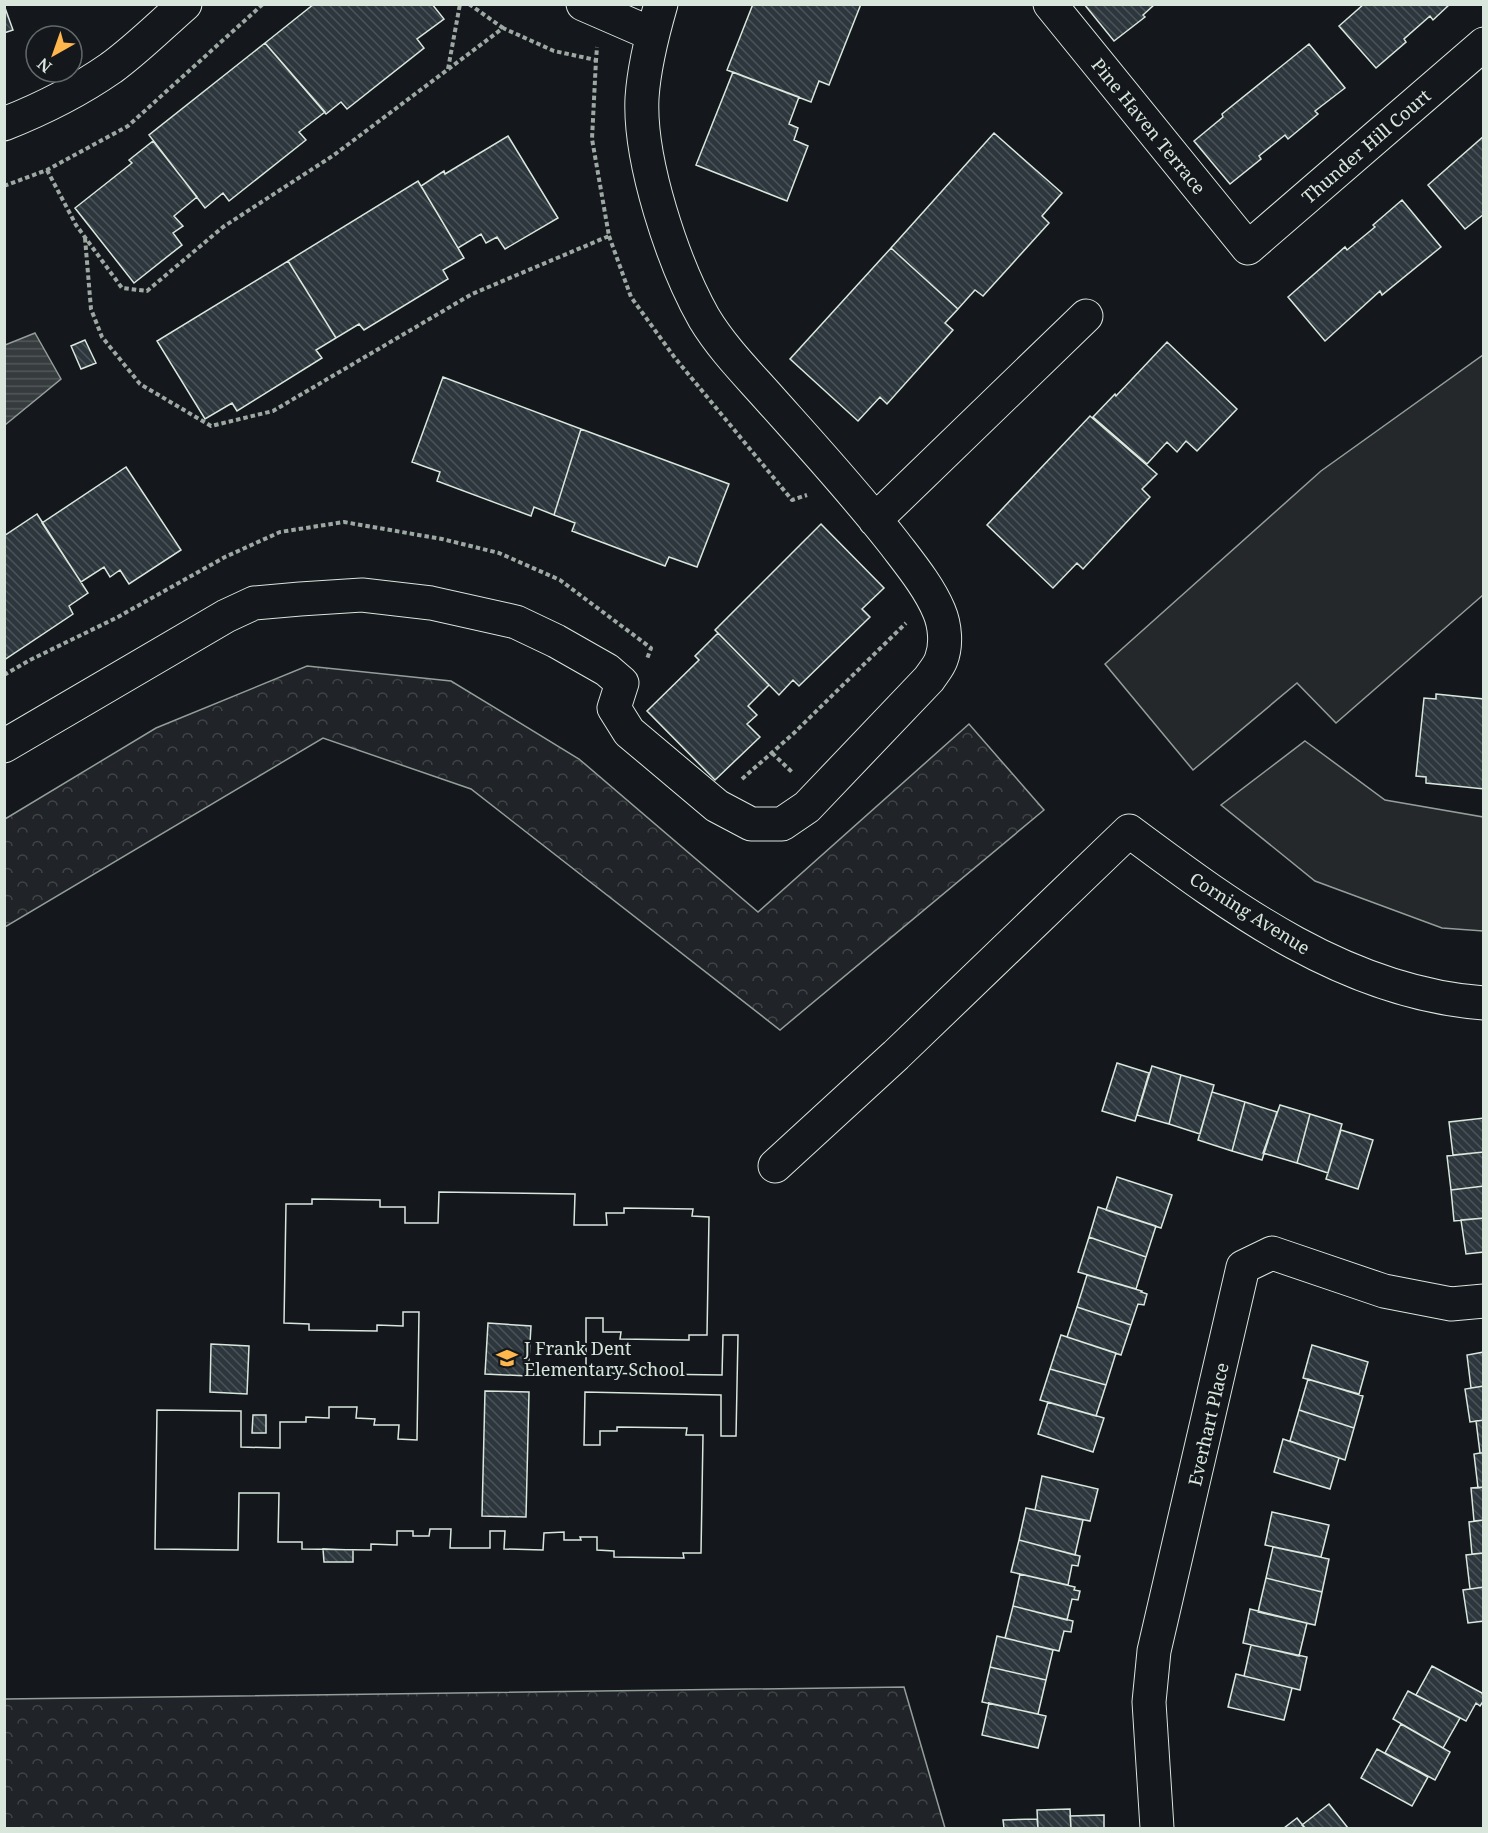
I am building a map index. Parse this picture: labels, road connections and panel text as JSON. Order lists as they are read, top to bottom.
{
  "streets": {
    "street": [
      "Pine Haven Terrace",
      "Thunder Hill Court",
      "Corning Avenue",
      "Everhart Place"
    ]
  },
  "crossings": [
    ["Pine Haven Terrace", "Thunder Hill Court"]
  ],
  "places": {
    "school or university": ["J Frank Dent Elementary School"]
  },
  "north": "bottom left"
}
